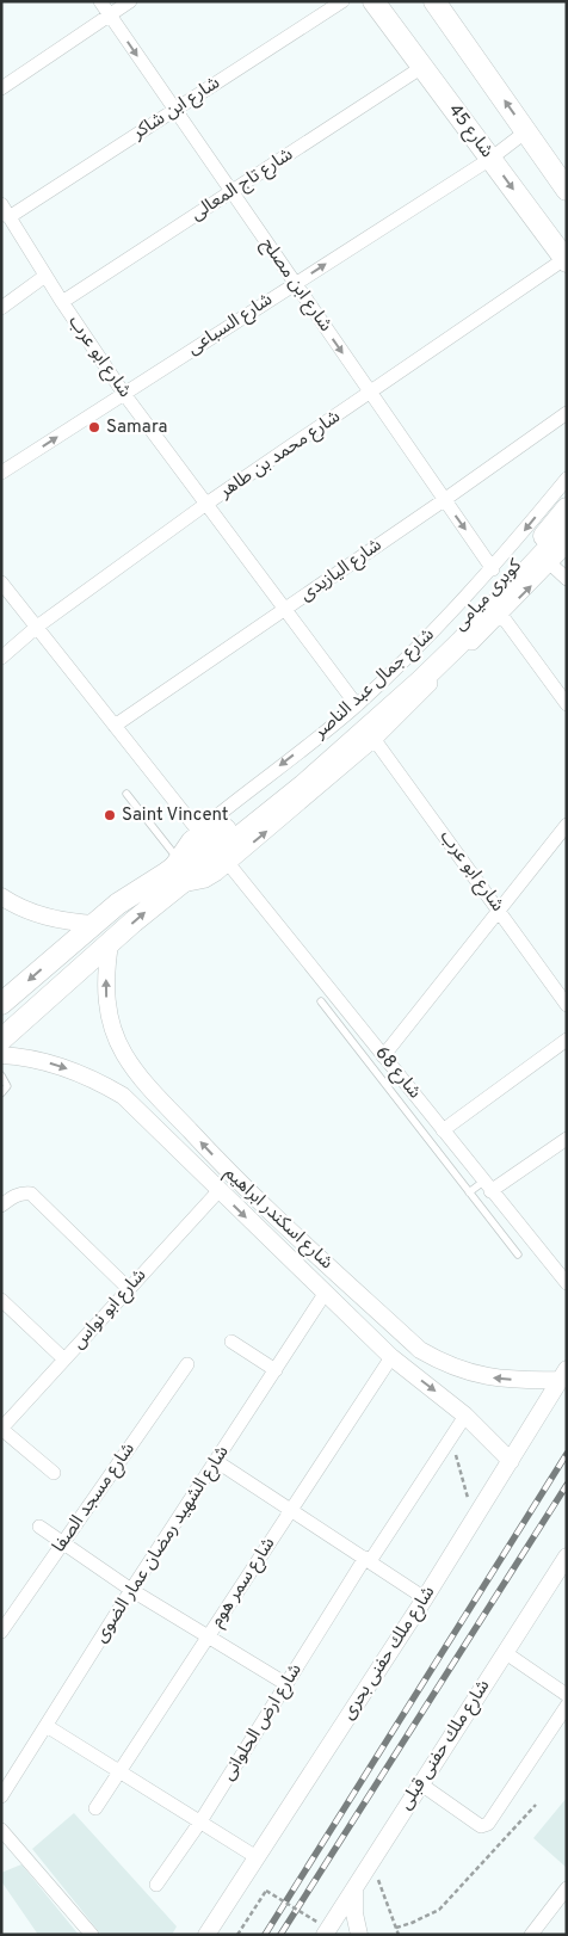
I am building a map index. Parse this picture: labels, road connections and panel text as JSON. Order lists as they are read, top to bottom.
{
  "streets": {
    "main road": ["شارع 45", "كوبرى ميامى", "شارع جمال عبد الناصر"],
    "street": [
      "شارع ابن شاكر",
      "شارع تاج المعالى",
      "شارع ابن مصلح",
      "شارع السباعى",
      "شارع ابو عرب",
      "شارع محمد بن طاهر",
      "شارع اليازيدى",
      "شارع 68",
      "شارع اسكندر ابراهيم",
      "شارع ابو نواس",
      "شارع مسجد الصفا",
      "شارع الشهيد رمضان عمار الضوى",
      "شارع سمر هوم",
      "شارع ملك حفنى بحرى",
      "شارع ارض الحلوانى",
      "شارع ملك حفنى قبلى"
    ]
  },
  "crossings": [
    ["شارع ابن شاكر", "شارع ابن مصلح"],
    ["شارع ابن شاكر", "شارع ابو عرب"],
    ["شارع 45", "شارع تاج المعالى"],
    ["شارع 45", "شارع السباعى"],
    ["شارع 45", "شارع محمد بن طاهر"],
    ["شارع تاج المعالى", "شارع ابن مصلح"],
    ["شارع تاج المعالى", "شارع ابو عرب"],
    ["شارع ابن مصلح", "شارع السباعى"],
    ["شارع ابن مصلح", "شارع محمد بن طاهر"],
    ["شارع ابن مصلح", "شارع اليازيدى"],
    ["شارع ابن مصلح", "شارع جمال عبد الناصر"],
    ["شارع السباعى", "شارع ابو عرب"],
    ["شارع ابو عرب", "شارع محمد بن طاهر"],
    ["شارع ابو عرب", "شارع اليازيدى"],
    ["شارع ابو عرب", "شارع جمال عبد الناصر"],
    ["شارع محمد بن طاهر", "شارع 68"],
    ["شارع اليازيدى", "شارع 68"],
    ["كوبرى ميامى", "شارع جمال عبد الناصر"],
    ["كوبرى ميامى", "شارع 68"],
    ["شارع جمال عبد الناصر", "شارع 68"],
    ["شارع جمال عبد الناصر", "شارع اسكندر ابراهيم"],
    ["شارع اسكندر ابراهيم", "شارع ابو نواس"],
    ["شارع اسكندر ابراهيم", "شارع الشهيد رمضان عمار الضوى"],
    ["شارع اسكندر ابراهيم", "شارع سمر هوم"],
    ["شارع اسكندر ابراهيم", "شارع ملك حفنى بحرى"],
    ["شارع اسكندر ابراهيم", "شارع ارض الحلوانى"]
  ],
  "one_way": ["شارع ابن مصلح", "شارع السباعى"],
  "places": ["Samara", "Saint Vincent"]
}
